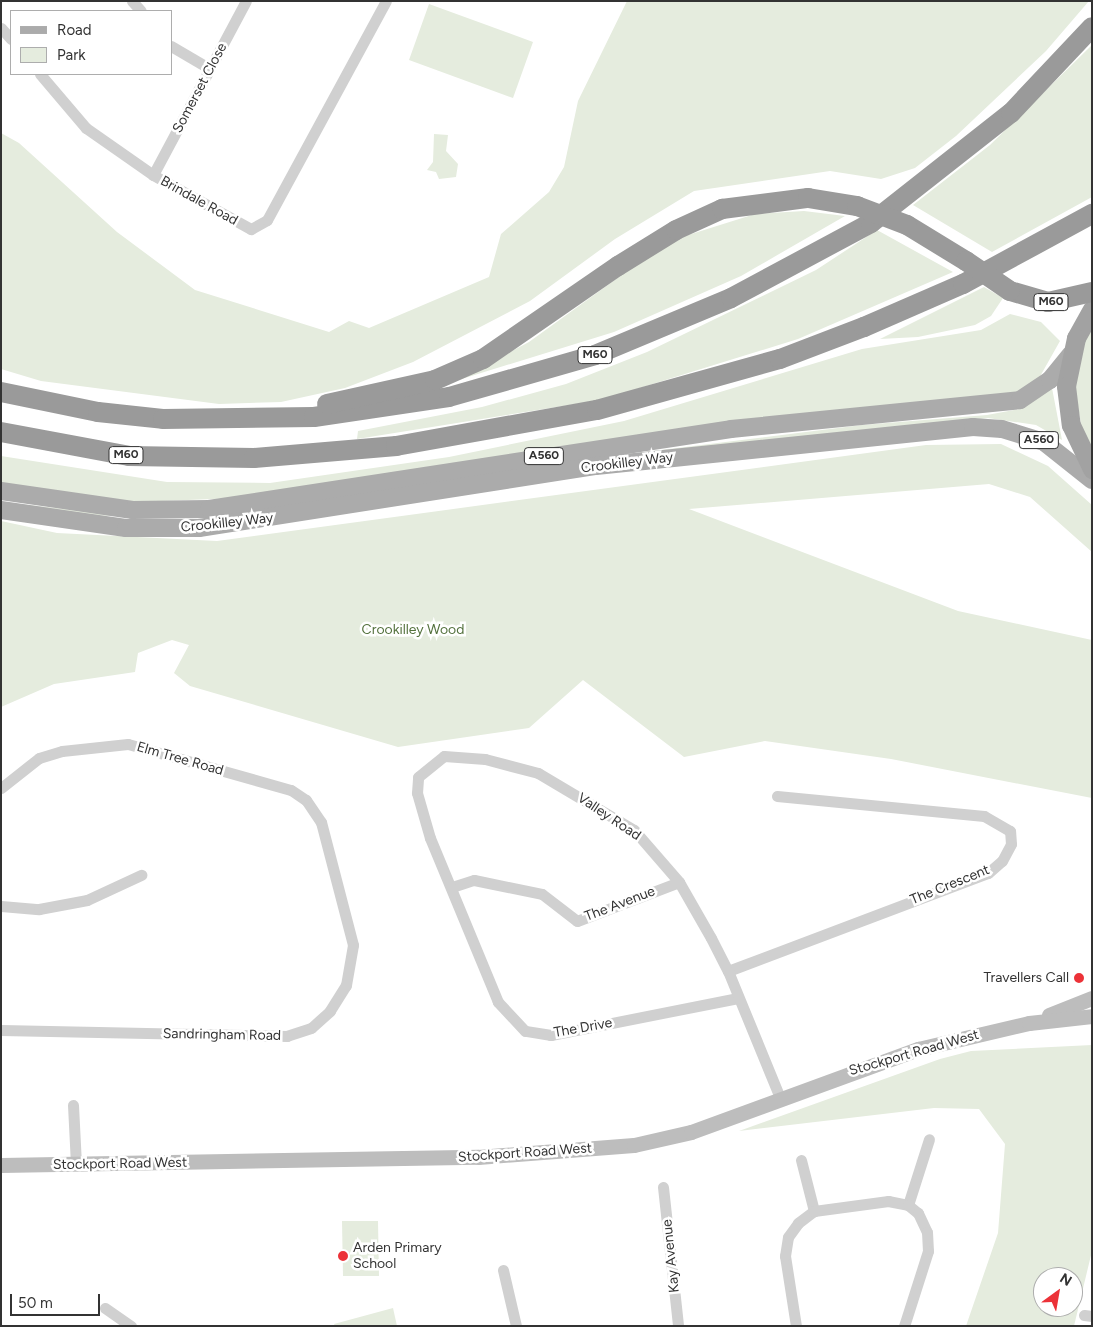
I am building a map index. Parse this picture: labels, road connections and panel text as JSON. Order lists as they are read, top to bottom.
{
  "streets": {
    "highway": ["M60", "A560"],
    "main road": ["Crookilley Way", "Stockport Road West"],
    "street": [
      "Somerset Close",
      "Brindale Road",
      "Elm Tree Road",
      "Valley Road",
      "The Crescent",
      "The Avenue",
      "The Drive",
      "Sandringham Road",
      "Kay Avenue"
    ]
  },
  "crossings": [
    ["Somerset Close", "Brindale Road"],
    ["A560", "Crookilley Way"],
    ["Elm Tree Road", "Sandringham Road"],
    ["Valley Road", "The Crescent"],
    ["Valley Road", "The Avenue"],
    ["Valley Road", "The Drive"],
    ["The Avenue", "The Drive"]
  ],
  "parks": ["Crookilley Wood"],
  "places": ["Travellers Call", "Arden Primary School"],
  "legend": ["Road", "Park"],
  "scale_bar": "50 m",
  "north": "top right"
}
